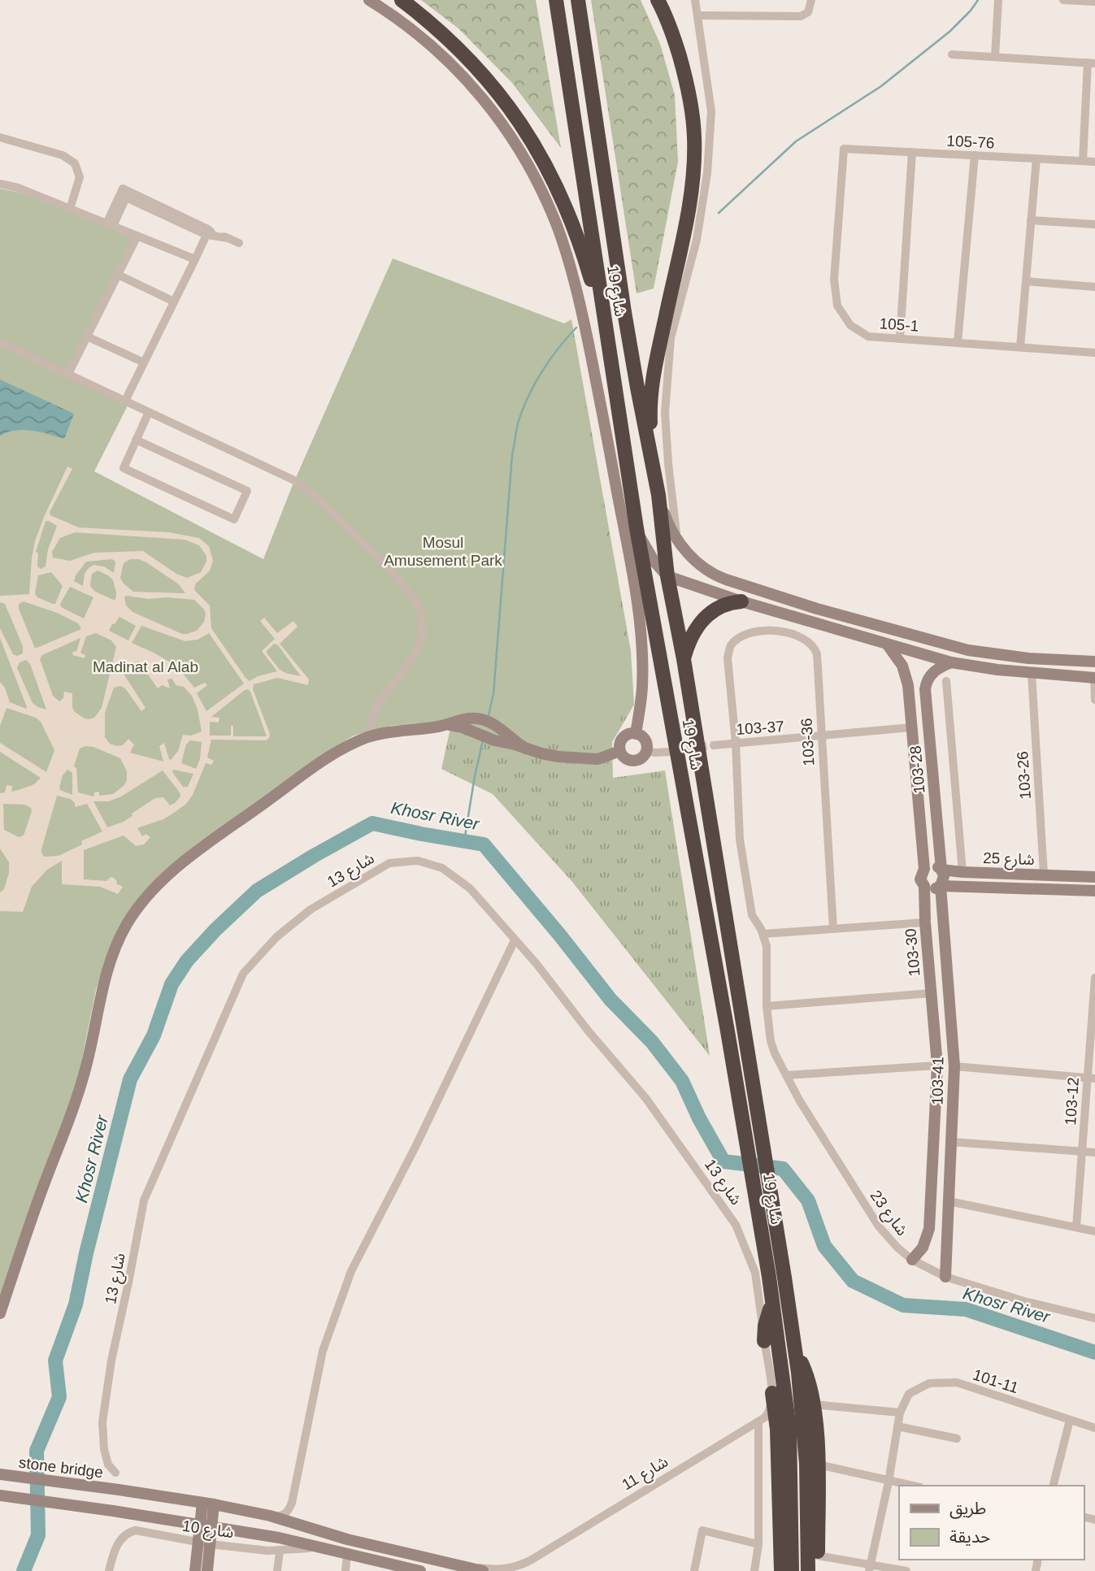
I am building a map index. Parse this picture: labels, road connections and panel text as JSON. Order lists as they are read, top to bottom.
{
  "streets": {
    "highway": ["شارع 19"],
    "main road": [
      "103-28",
      "شارع 25",
      "103-30",
      "103-41",
      "stone bridge",
      "شارع 11"
    ],
    "street": [
      "105-76",
      "105-1",
      "103-37",
      "103-36",
      "103-26",
      "شارع 13",
      "103-12",
      "شارع 23",
      "101-11",
      "شارع 10"
    ]
  },
  "crossings": [
    ["105-76", "105-1"],
    ["103-37", "103-36"],
    ["103-37", "103-30"],
    ["103-37", "شارع 23"],
    ["103-36", "شارع 23"],
    ["103-28", "شارع 25"],
    ["103-28", "103-30"],
    ["103-28", "103-41"],
    ["103-26", "شارع 25"],
    ["شارع 25", "103-30"],
    ["شارع 25", "103-41"],
    ["شارع 13", "شارع 11"],
    ["103-30", "103-41"],
    ["103-30", "شارع 23"],
    ["103-41", "شارع 23"],
    ["stone bridge", "شارع 11"]
  ],
  "water": ["Khosr River"],
  "parks": ["Mosul Amusement Park", "Madinat al Alab"],
  "legend": ["طريق", "حديقة"]
}
